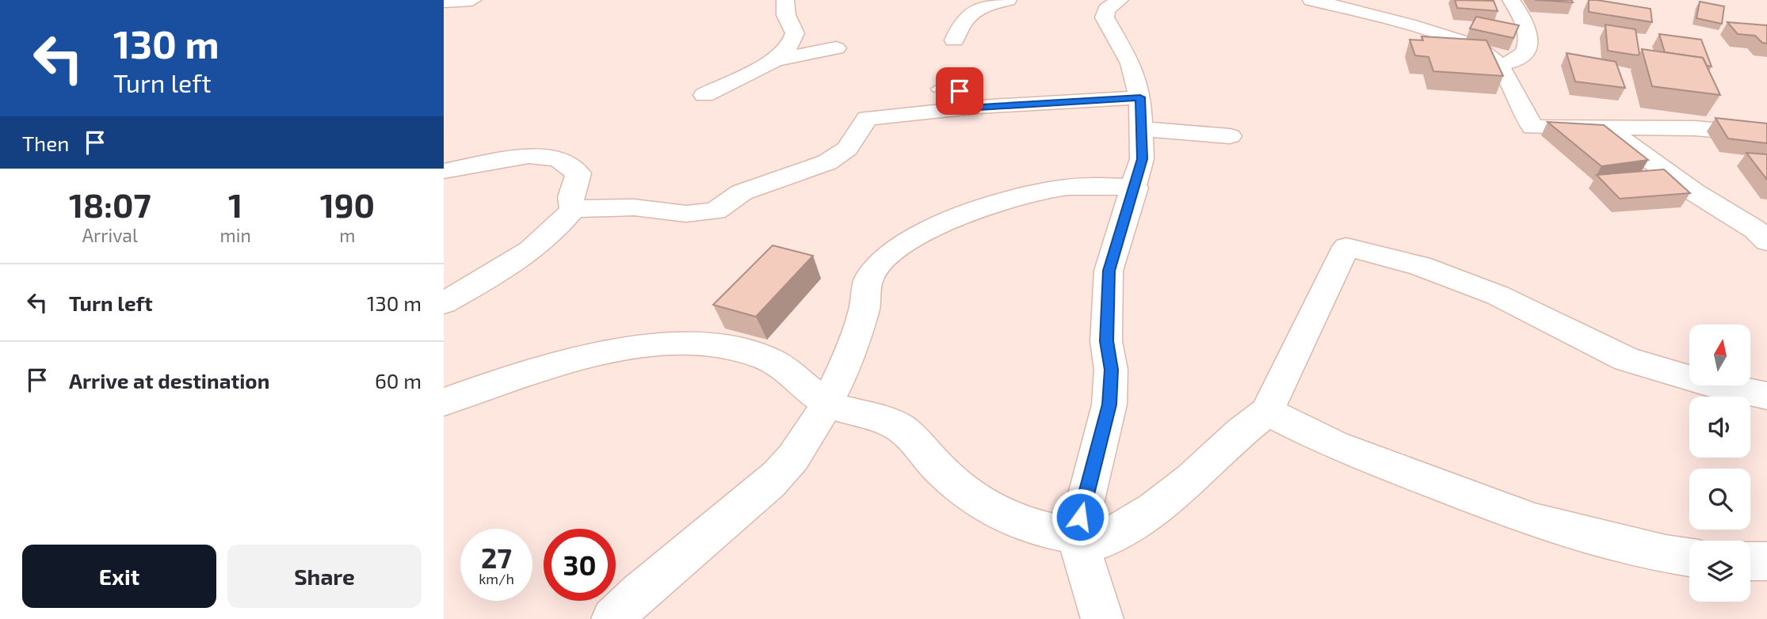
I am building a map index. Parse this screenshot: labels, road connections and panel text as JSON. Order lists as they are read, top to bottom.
{
  "north": "top",
  "page": {
    "turn": ["130 m", "Turn left"],
    "then": "Then",
    "eta": [
      "18:07",
      "Arrival",
      "1",
      "min",
      "190",
      "m"
    ],
    "list": [
      {
        "name": "Turn left",
        "value": "130 m"
      },
      {
        "name": "Arrive at destination",
        "value": "60 m"
      }
    ],
    "speed": "27 km/h",
    "limit": "30",
    "buttons": ["Exit", "Share"]
  }
}
